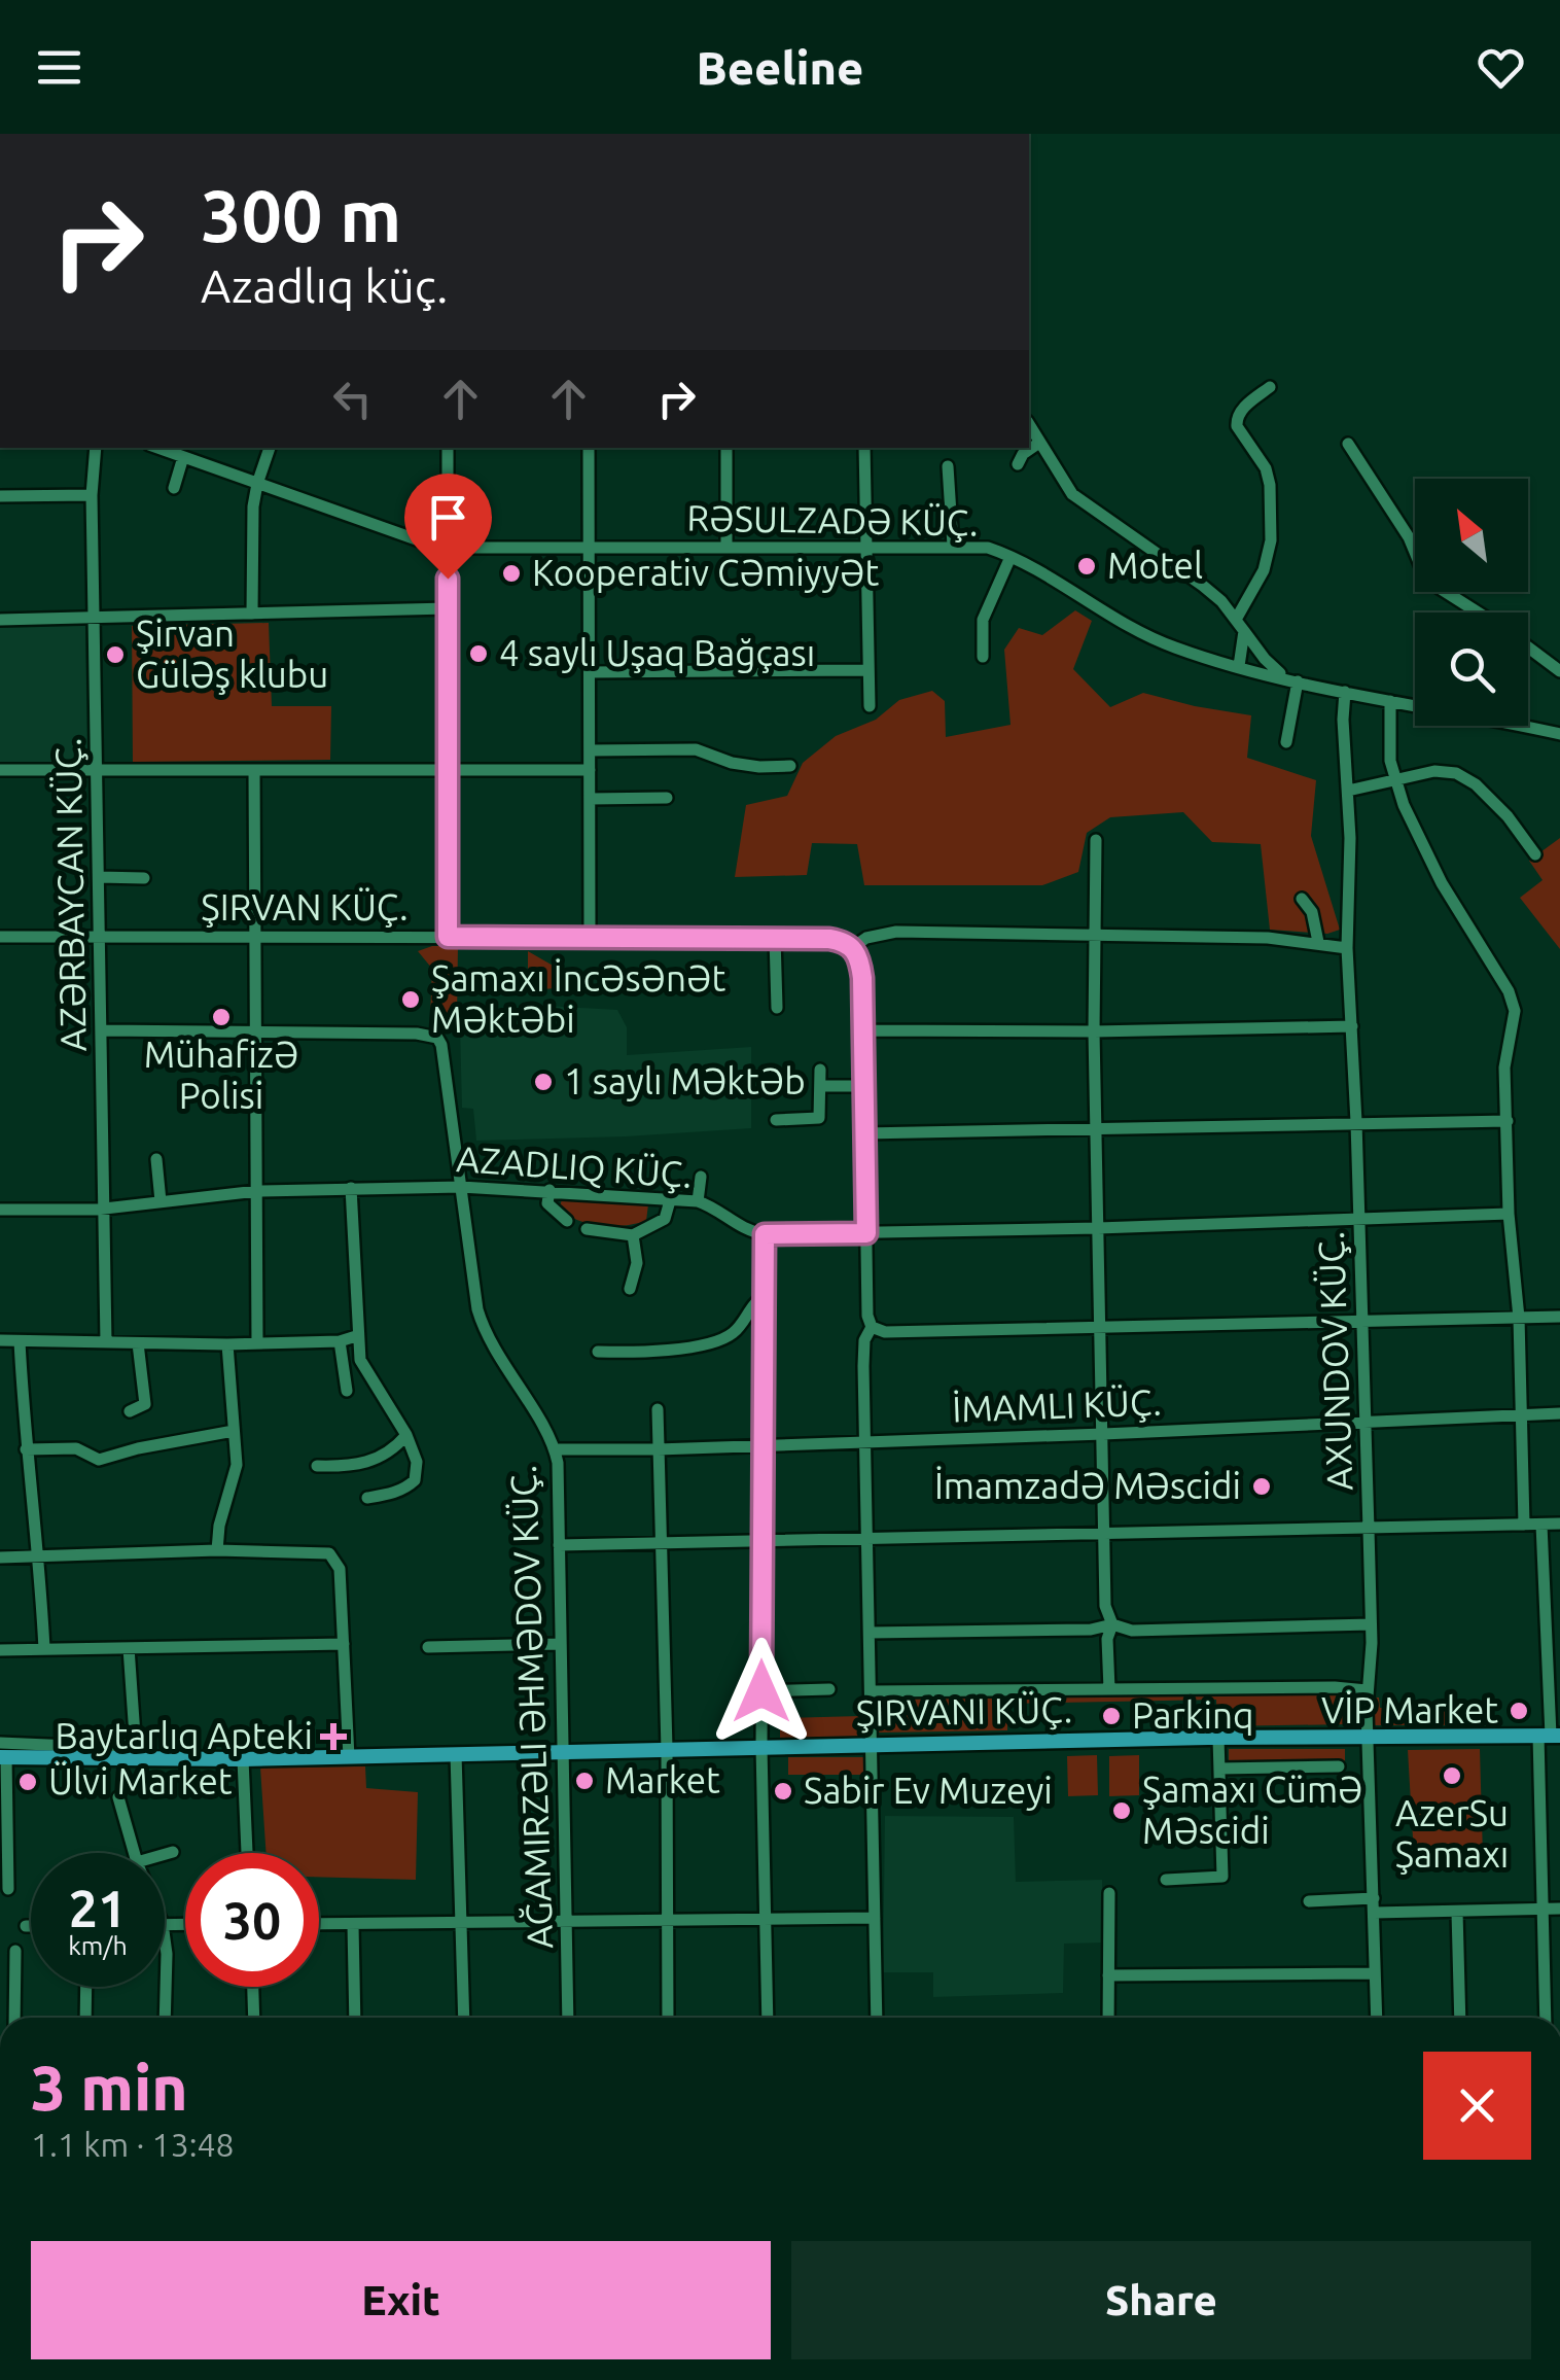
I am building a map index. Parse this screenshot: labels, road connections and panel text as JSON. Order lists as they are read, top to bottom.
{
  "streets": {
    "main road": ["ŞIRVANI KÜÇ."],
    "street": [
      "RƏSULZADƏ KÜÇ.",
      "AZƏRBAYCAN KÜÇ.",
      "ŞIRVAN KÜÇ.",
      "AXUNDOV KÜÇ.",
      "AĞAMIRZƏLI ƏHMƏDOV KÜÇ."
    ]
  },
  "crossings": [
    ["RƏSULZADƏ KÜÇ.", "AXUNDOV KÜÇ."],
    ["AZƏRBAYCAN KÜÇ.", "ŞIRVAN KÜÇ."],
    ["AXUNDOV KÜÇ.", "ŞIRVANI KÜÇ."],
    ["AĞAMIRZƏLI ƏHMƏDOV KÜÇ.", "ŞIRVANI KÜÇ."]
  ],
  "places": {
    "other": [
      "Motel",
      "Kooperativ Cəmiyyət",
      "4 saylı Uşaq Bağçası",
      "Şirvan Güləş klubu",
      "Şamaxı İncəsənət Məktəbi",
      "Mühafizə Polisi",
      "1 saylı Məktəb",
      "İmamzadə Məscidi",
      "VİP Market",
      "Parkinq",
      "AzerSu Şamaxı",
      "Market",
      "Ülvi Market",
      "Sabir Ev Muzeyi",
      "Şamaxı Cümə Məscidi"
    ],
    "health": ["Baytarlıq Apteki"]
  },
  "north": "top left",
  "page": {
    "header": "Beeline",
    "turn": ["300 m", "Azadlıq küç."],
    "speed": "21 km/h",
    "limit": "30",
    "heading": ["3 min", "1.1 km · 13:48"],
    "buttons": ["Exit", "Share"]
  }
}
